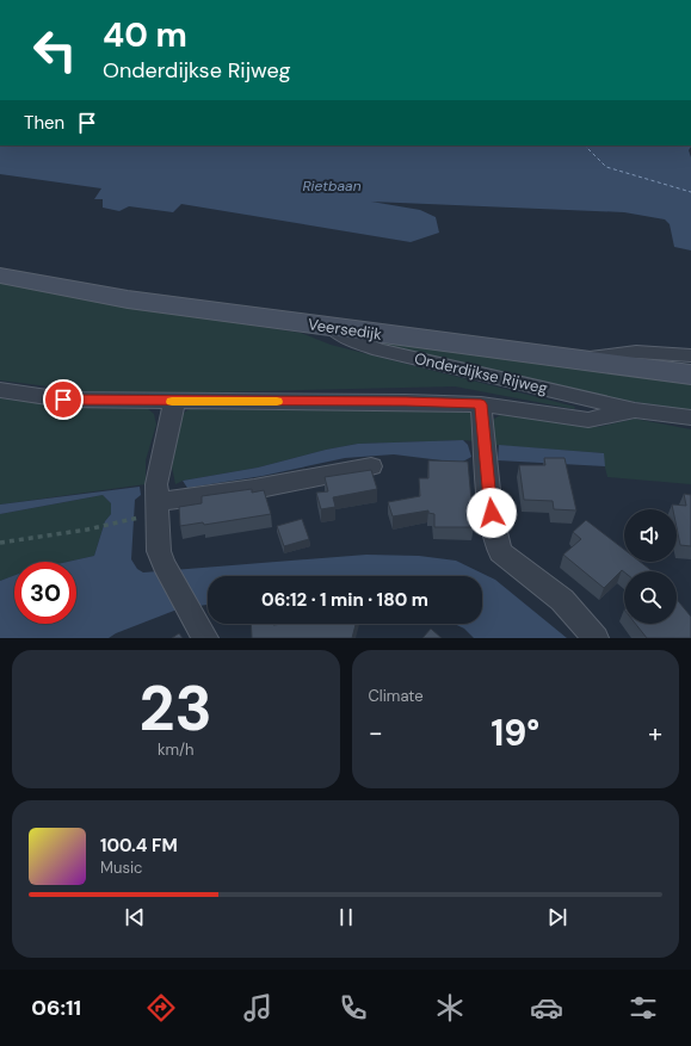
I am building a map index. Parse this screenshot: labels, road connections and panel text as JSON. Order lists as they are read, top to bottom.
{
  "streets": {
    "main road": ["Veersedijk"],
    "street": ["Onderdijkse Rijweg"]
  },
  "crossings": [
    ["Veersedijk", "Onderdijkse Rijweg"]
  ],
  "water": ["Rietbaan"],
  "page": {
    "turn": ["40 m", "Onderdijkse Rijweg"],
    "then": "Then",
    "limit": "30",
    "trip": "06:12 · 1 min · 180 m",
    "tile": [
      ["23", "km/h"],
      "Climate"
    ],
    "heat": ["−", "19°", "+"],
    "song": ["100.4 FM", "Music"],
    "tabs": "06:11"
  }
}
